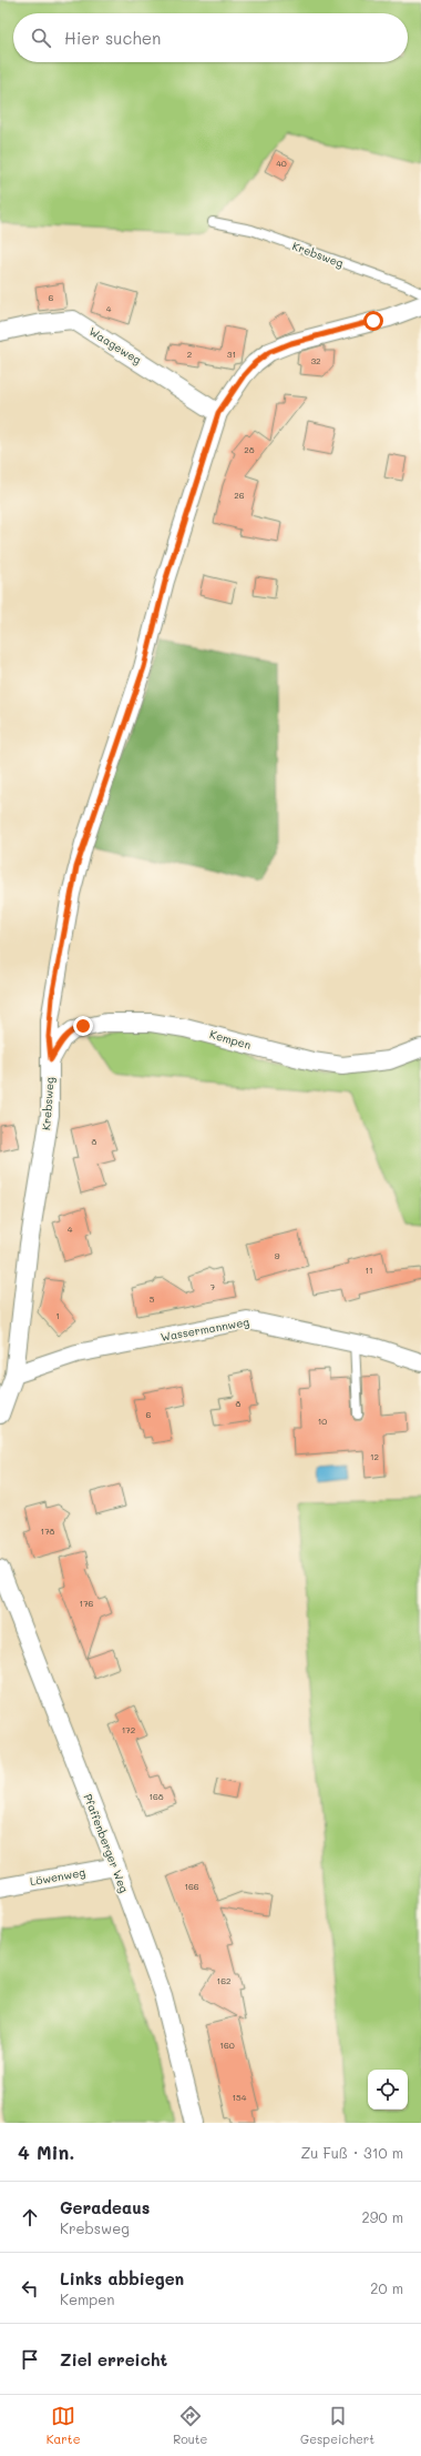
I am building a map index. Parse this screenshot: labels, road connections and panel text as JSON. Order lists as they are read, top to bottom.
{
  "streets": {
    "street": [
      "Krebsweg",
      "Waageweg",
      "Kempen",
      "Wassermannweg",
      "Pfaffenberger Weg",
      "Löwenweg"
    ]
  },
  "crossings": [
    ["Krebsweg", "Waageweg"],
    ["Krebsweg", "Kempen"],
    ["Krebsweg", "Wassermannweg"],
    ["Pfaffenberger Weg", "Löwenweg"]
  ],
  "house_numbers": [
    "40",
    "6",
    "4",
    "2",
    "31",
    "32",
    "28",
    "26",
    "8",
    "4",
    "9",
    "11",
    "7",
    "5",
    "1",
    "8",
    "6",
    "10",
    "12",
    "178",
    "176",
    "172",
    "168",
    "166",
    "162",
    "160",
    "154"
  ],
  "page": {
    "search": "Hier suchen",
    "heading": ["4 Min.", "Zu Fuß · 310 m"],
    "list": [
      ["Geradeaus", "Krebsweg", "290 m"],
      ["Links abbiegen", "Kempen", "20 m"],
      "Ziel erreicht"
    ],
    "nav": ["Karte", "Route", "Gespeichert"]
  }
}
